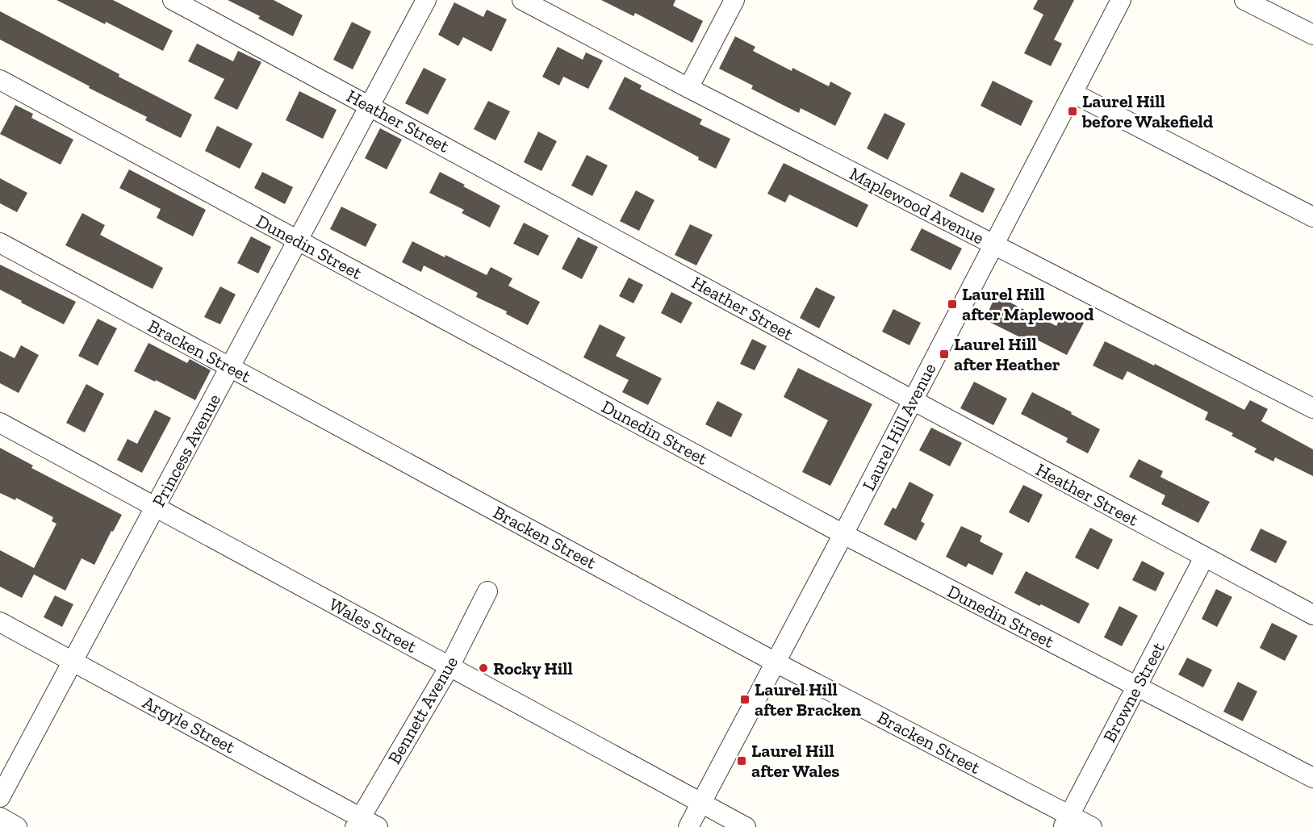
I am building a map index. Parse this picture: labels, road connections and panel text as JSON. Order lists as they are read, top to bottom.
{
  "streets": {
    "street": [
      "Heather Street",
      "Maplewood Avenue",
      "Dunedin Street",
      "Bracken Street",
      "Laurel Hill Avenue",
      "Princess Avenue",
      "Wales Street",
      "Browne Street",
      "Bennett Avenue",
      "Argyle Street"
    ]
  },
  "crossings": [
    ["Heather Street", "Laurel Hill Avenue"],
    ["Heather Street", "Princess Avenue"],
    ["Heather Street", "Browne Street"],
    ["Maplewood Avenue", "Laurel Hill Avenue"],
    ["Dunedin Street", "Laurel Hill Avenue"],
    ["Dunedin Street", "Princess Avenue"],
    ["Dunedin Street", "Browne Street"],
    ["Bracken Street", "Laurel Hill Avenue"],
    ["Bracken Street", "Princess Avenue"],
    ["Bracken Street", "Browne Street"],
    ["Laurel Hill Avenue", "Wales Street"],
    ["Princess Avenue", "Wales Street"],
    ["Princess Avenue", "Argyle Street"],
    ["Wales Street", "Bennett Avenue"],
    ["Bennett Avenue", "Argyle Street"]
  ],
  "places": {
    "transit": [
      "Laurel Hill before Wakefield",
      "Laurel Hill after Maplewood",
      "Laurel Hill after Heather",
      "Laurel Hill after Bracken",
      "Laurel Hill after Wales"
    ],
    "other": ["Rocky Hill"]
  }
}
